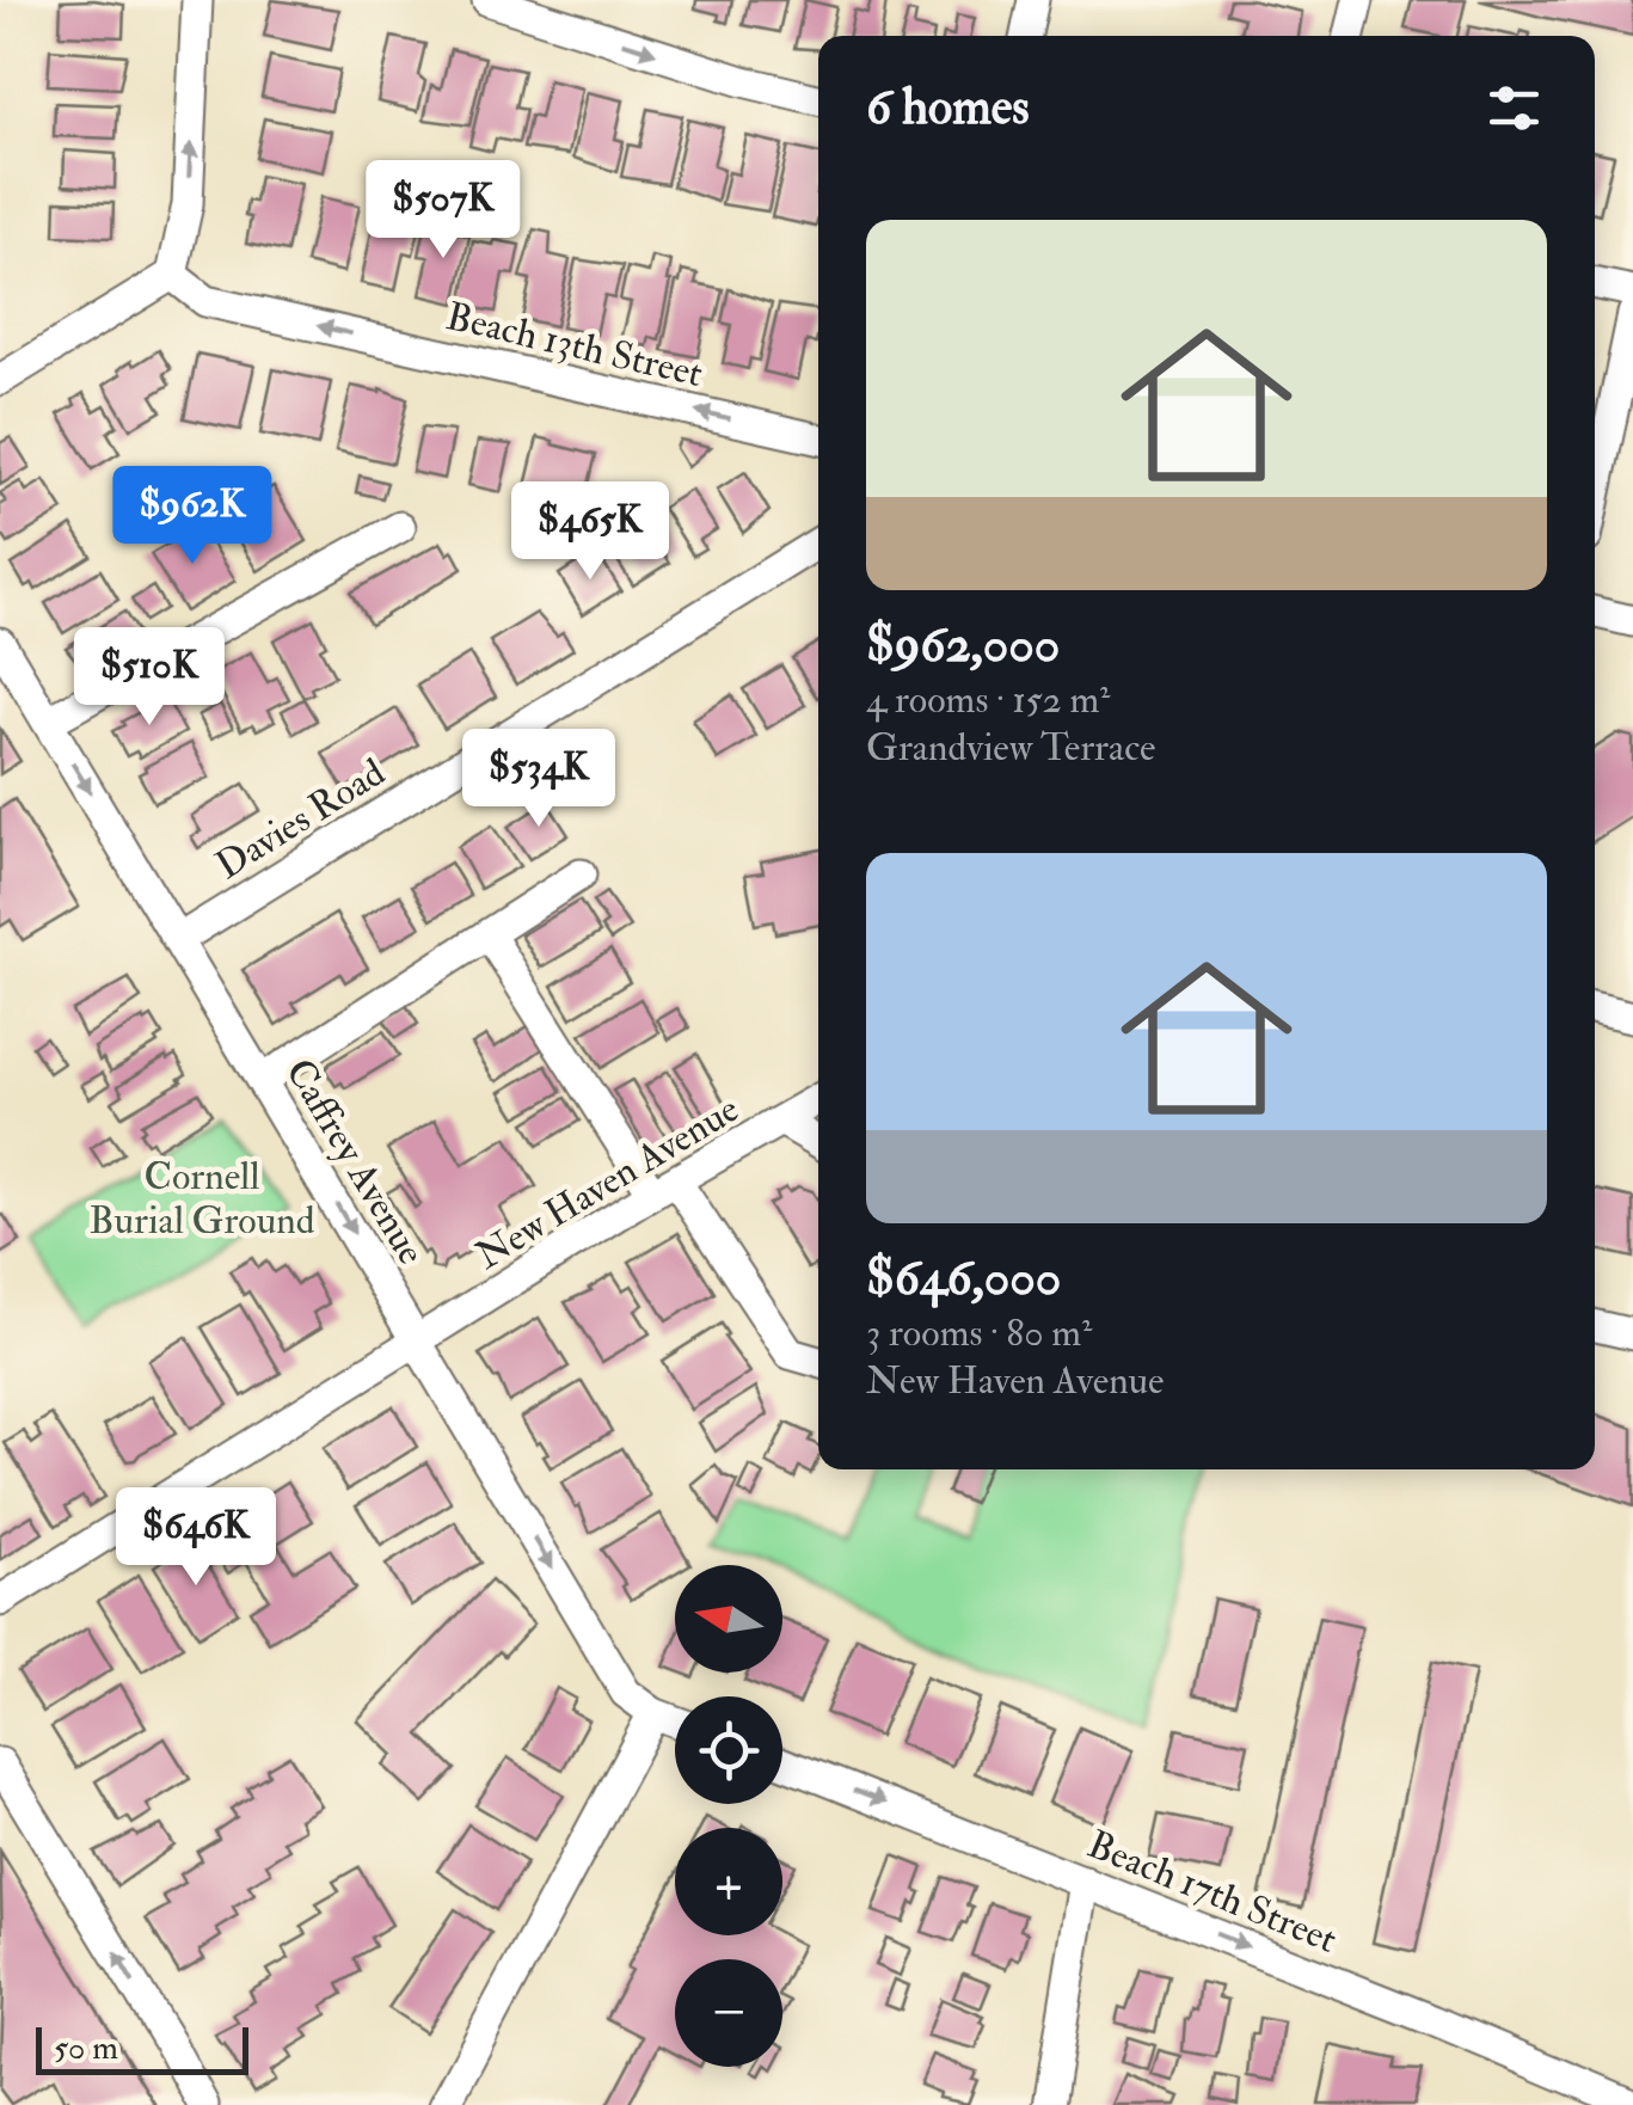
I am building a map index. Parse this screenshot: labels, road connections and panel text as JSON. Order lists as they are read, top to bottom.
{
  "streets": {
    "street": [
      "Beach 13th Street",
      "Davies Road",
      "Caffrey Avenue",
      "New Haven Avenue",
      "Beach 17th Street"
    ]
  },
  "crossings": [
    ["Davies Road", "Caffrey Avenue"],
    ["Caffrey Avenue", "New Haven Avenue"]
  ],
  "one_way": ["Beach 13th Street", "Caffrey Avenue", "Beach 17th Street"],
  "parks": ["Cornell Burial Ground"],
  "scale_bar": "50 m",
  "north": "left",
  "page": {
    "heading": "6 homes",
    "price": [
      "$507K",
      "$962K",
      "$465K",
      "$510K",
      "$534K",
      "$646K"
    ],
    "list": [
      {
        "name": "$962,000",
        "note": "4 rooms · 152 m² · Grandview Terrace"
      },
      {
        "name": "$646,000",
        "note": "3 rooms · 80 m² · New Haven Avenue"
      }
    ],
    "map_buttons": ["+", "−"],
    "scale": "50 m"
  }
}
